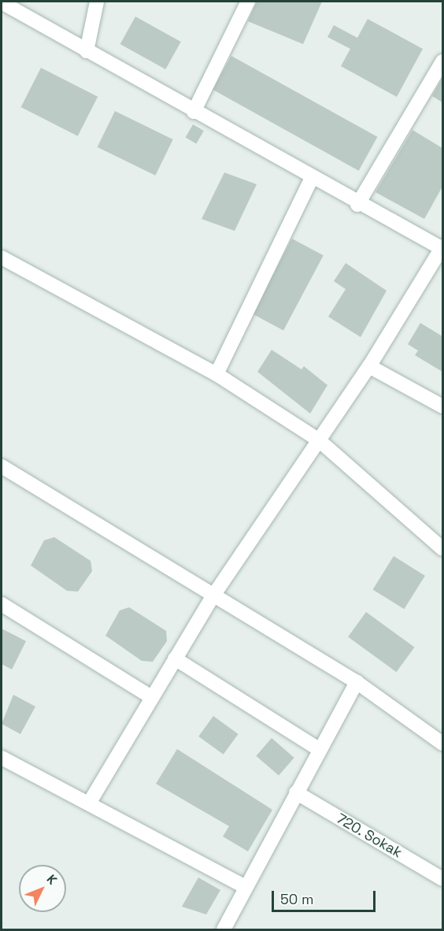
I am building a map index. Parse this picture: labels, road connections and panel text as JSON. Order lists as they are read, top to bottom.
{
  "streets": {
    "street": ["720. Sokak"]
  },
  "scale_bar": "50 m",
  "north": "top right"
}
